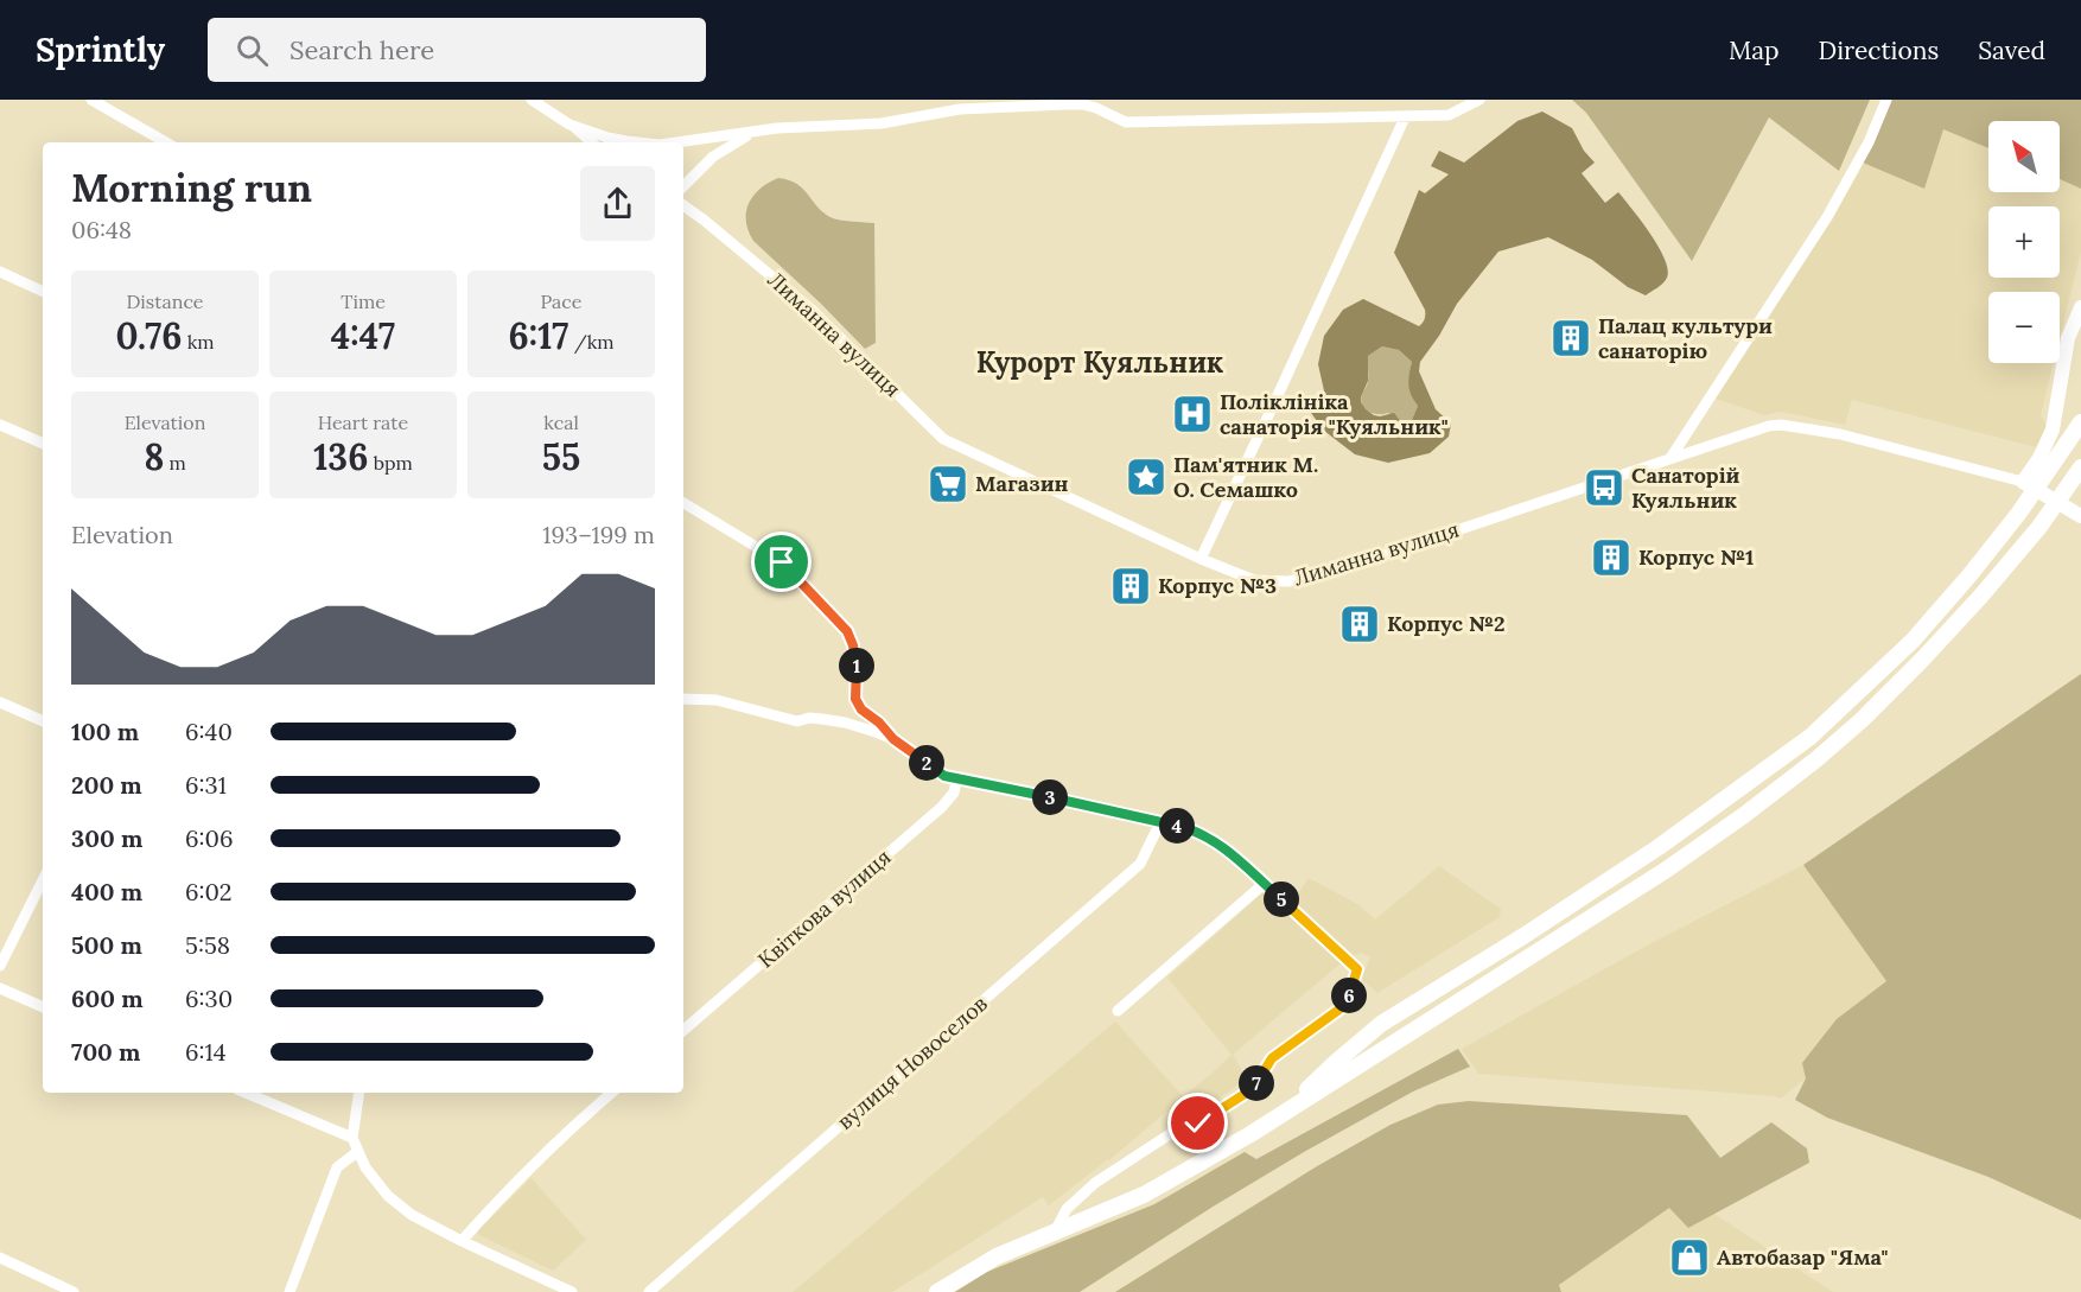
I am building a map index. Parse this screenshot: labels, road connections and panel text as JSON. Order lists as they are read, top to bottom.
{
  "streets": {
    "main road": ["Лиманна вулиця"],
    "street": ["Квіткова вулиця", "вулиця Новоселов"]
  },
  "districts": ["Курорт Куяльник"],
  "places": {
    "building": [
      "Палац культури санаторію",
      "Корпус №1",
      "Корпус №3",
      "Корпус №2"
    ],
    "hospital": ["Поліклініка санаторія \"Куяльник\""],
    "place": ["Пам'ятник М. О. Семашко"],
    "supermarket": ["Магазин"],
    "bus stop": ["Санаторій Куяльник"],
    "shop": ["Автобазар \"Яма\""]
  },
  "north": "top left",
  "page": {
    "header": "Sprintly",
    "search": "Search here",
    "nav": ["Map", "Directions", "Saved"],
    "map_buttons": ["+", "−"],
    "heading": ["Morning run", "06:48"],
    "stats": [
      ["Distance", "0.76 km"],
      ["Time", "4:47"],
      ["Pace", "6:17 /km"],
      ["Elevation", "8 m"],
      ["Heart rate", "136 bpm"],
      ["kcal", "55"]
    ],
    "chart": ["Elevation", "193–199 m"],
    "pins": [
      "1",
      "2",
      "3",
      "4",
      "5",
      "6",
      "7"
    ],
    "list": [
      {
        "name": "100 m",
        "note": "6:40"
      },
      {
        "name": "200 m",
        "note": "6:31"
      },
      {
        "name": "300 m",
        "note": "6:06"
      },
      {
        "name": "400 m",
        "note": "6:02"
      },
      {
        "name": "500 m",
        "note": "5:58"
      },
      {
        "name": "600 m",
        "note": "6:30"
      },
      {
        "name": "700 m",
        "note": "6:14"
      }
    ]
  }
}
